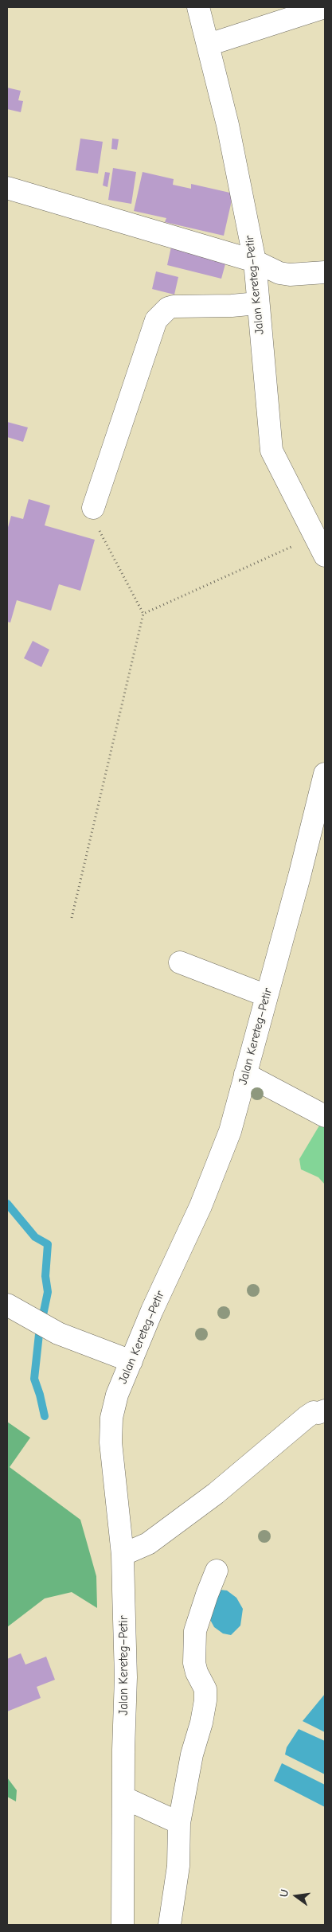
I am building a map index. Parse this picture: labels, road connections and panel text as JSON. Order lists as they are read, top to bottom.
{
  "streets": {
    "street": ["Jalan Kereteg–Petir"]
  },
  "north": "left"
}
